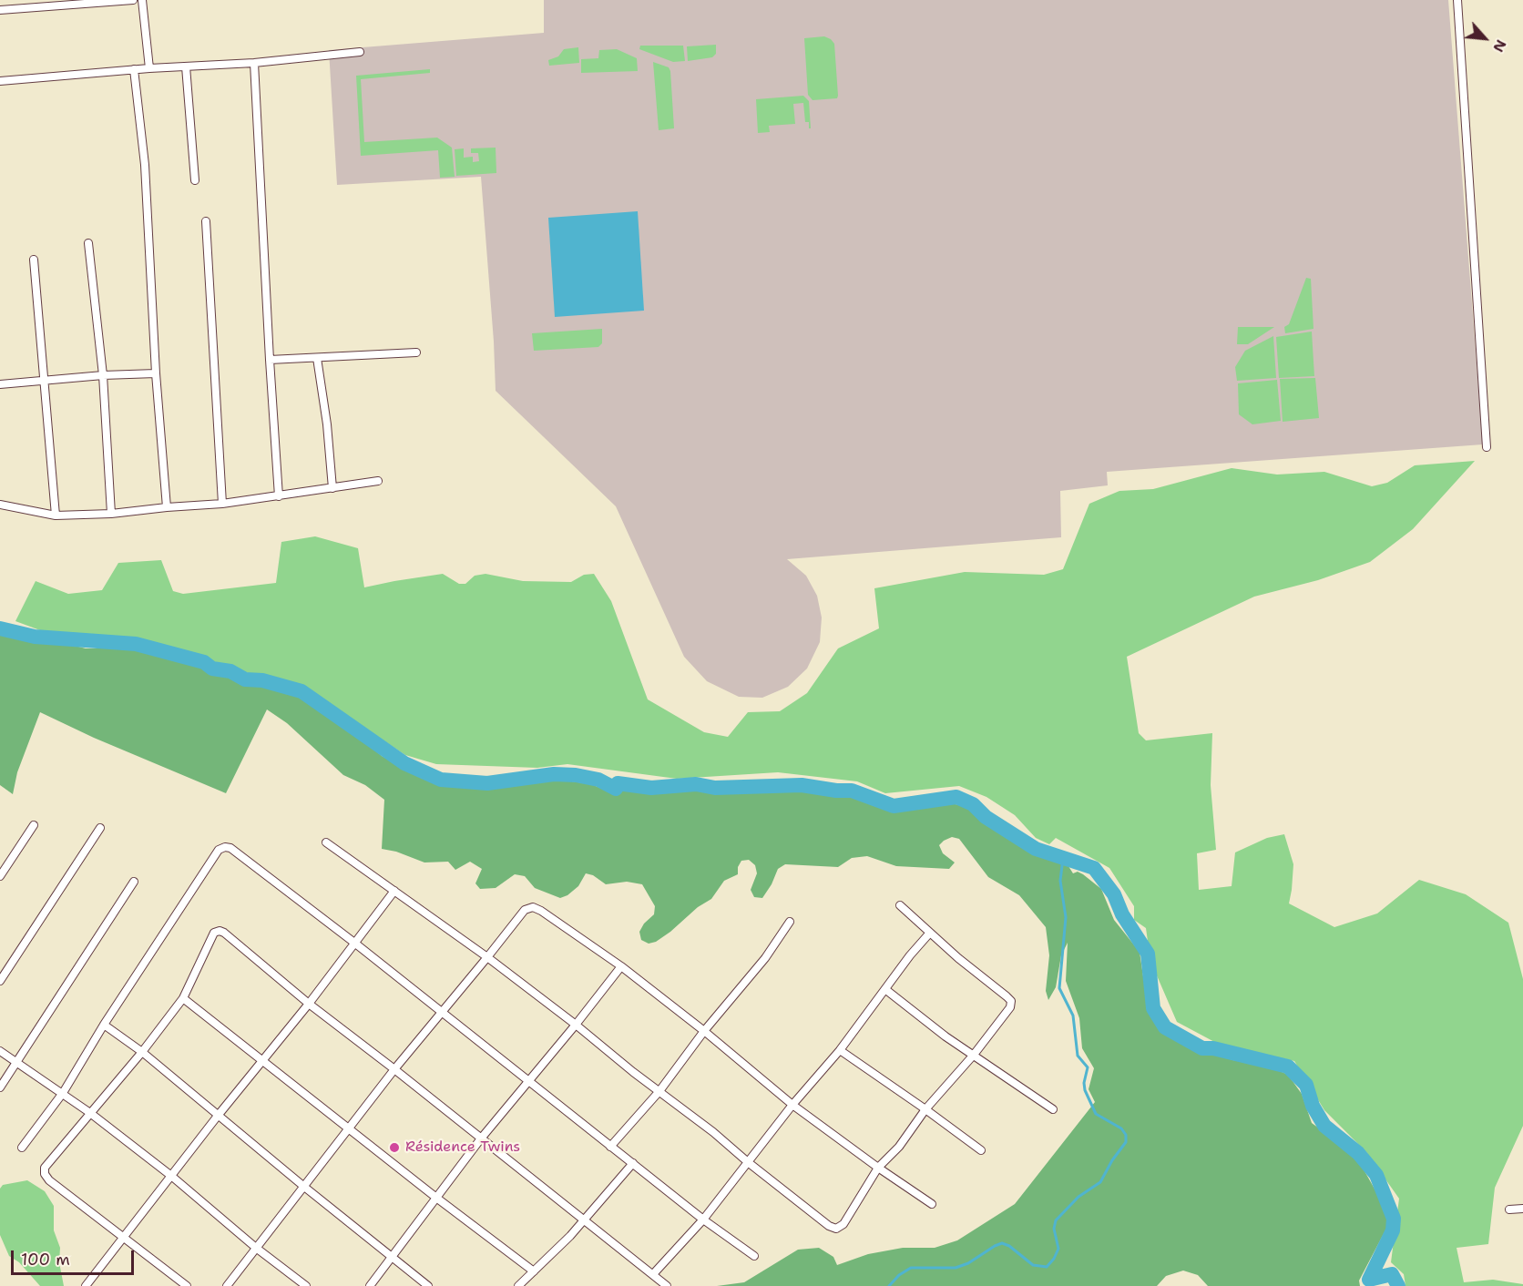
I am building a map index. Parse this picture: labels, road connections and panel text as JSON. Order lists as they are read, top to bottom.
{
  "places": ["Résidence Twins"],
  "scale_bar": "100 m",
  "north": "bottom right"
}
